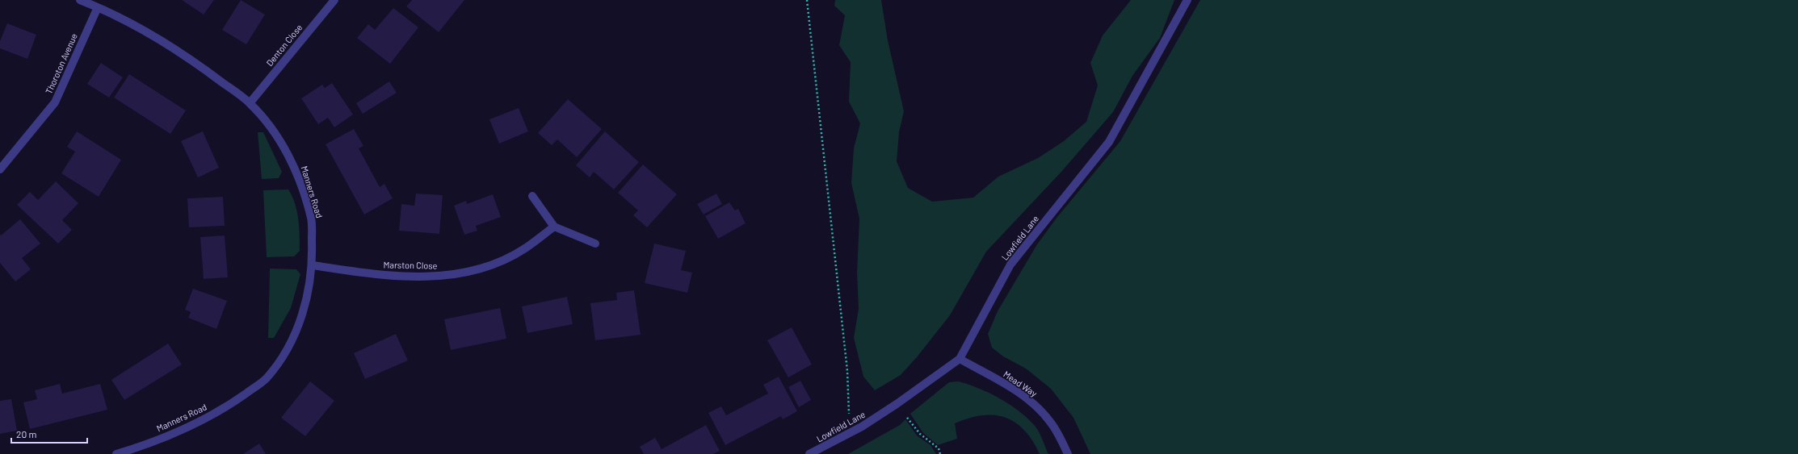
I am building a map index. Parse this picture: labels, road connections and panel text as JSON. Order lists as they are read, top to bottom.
{
  "streets": {
    "street": [
      "Denton Close",
      "Thoroton Avenue",
      "Manners Road",
      "Lowfield Lane",
      "Marston Close",
      "Mead Way"
    ]
  },
  "crossings": [
    ["Denton Close", "Manners Road"],
    ["Thoroton Avenue", "Manners Road"],
    ["Manners Road", "Marston Close"],
    ["Lowfield Lane", "Mead Way"]
  ],
  "scale_bar": "20 m"
}
